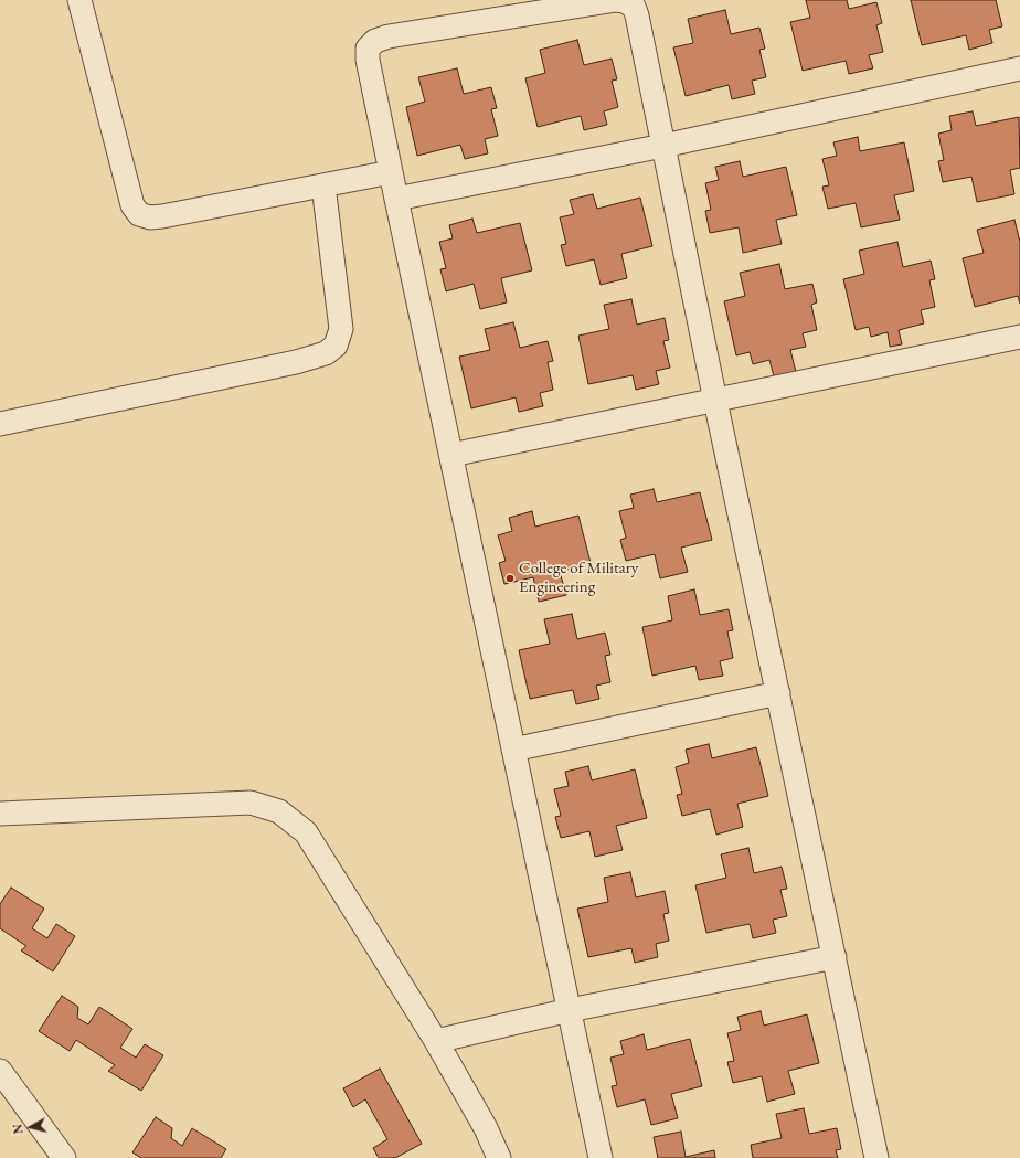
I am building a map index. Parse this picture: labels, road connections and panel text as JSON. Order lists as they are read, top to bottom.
{
  "places": ["College of Military Engineering"],
  "north": "left"
}
